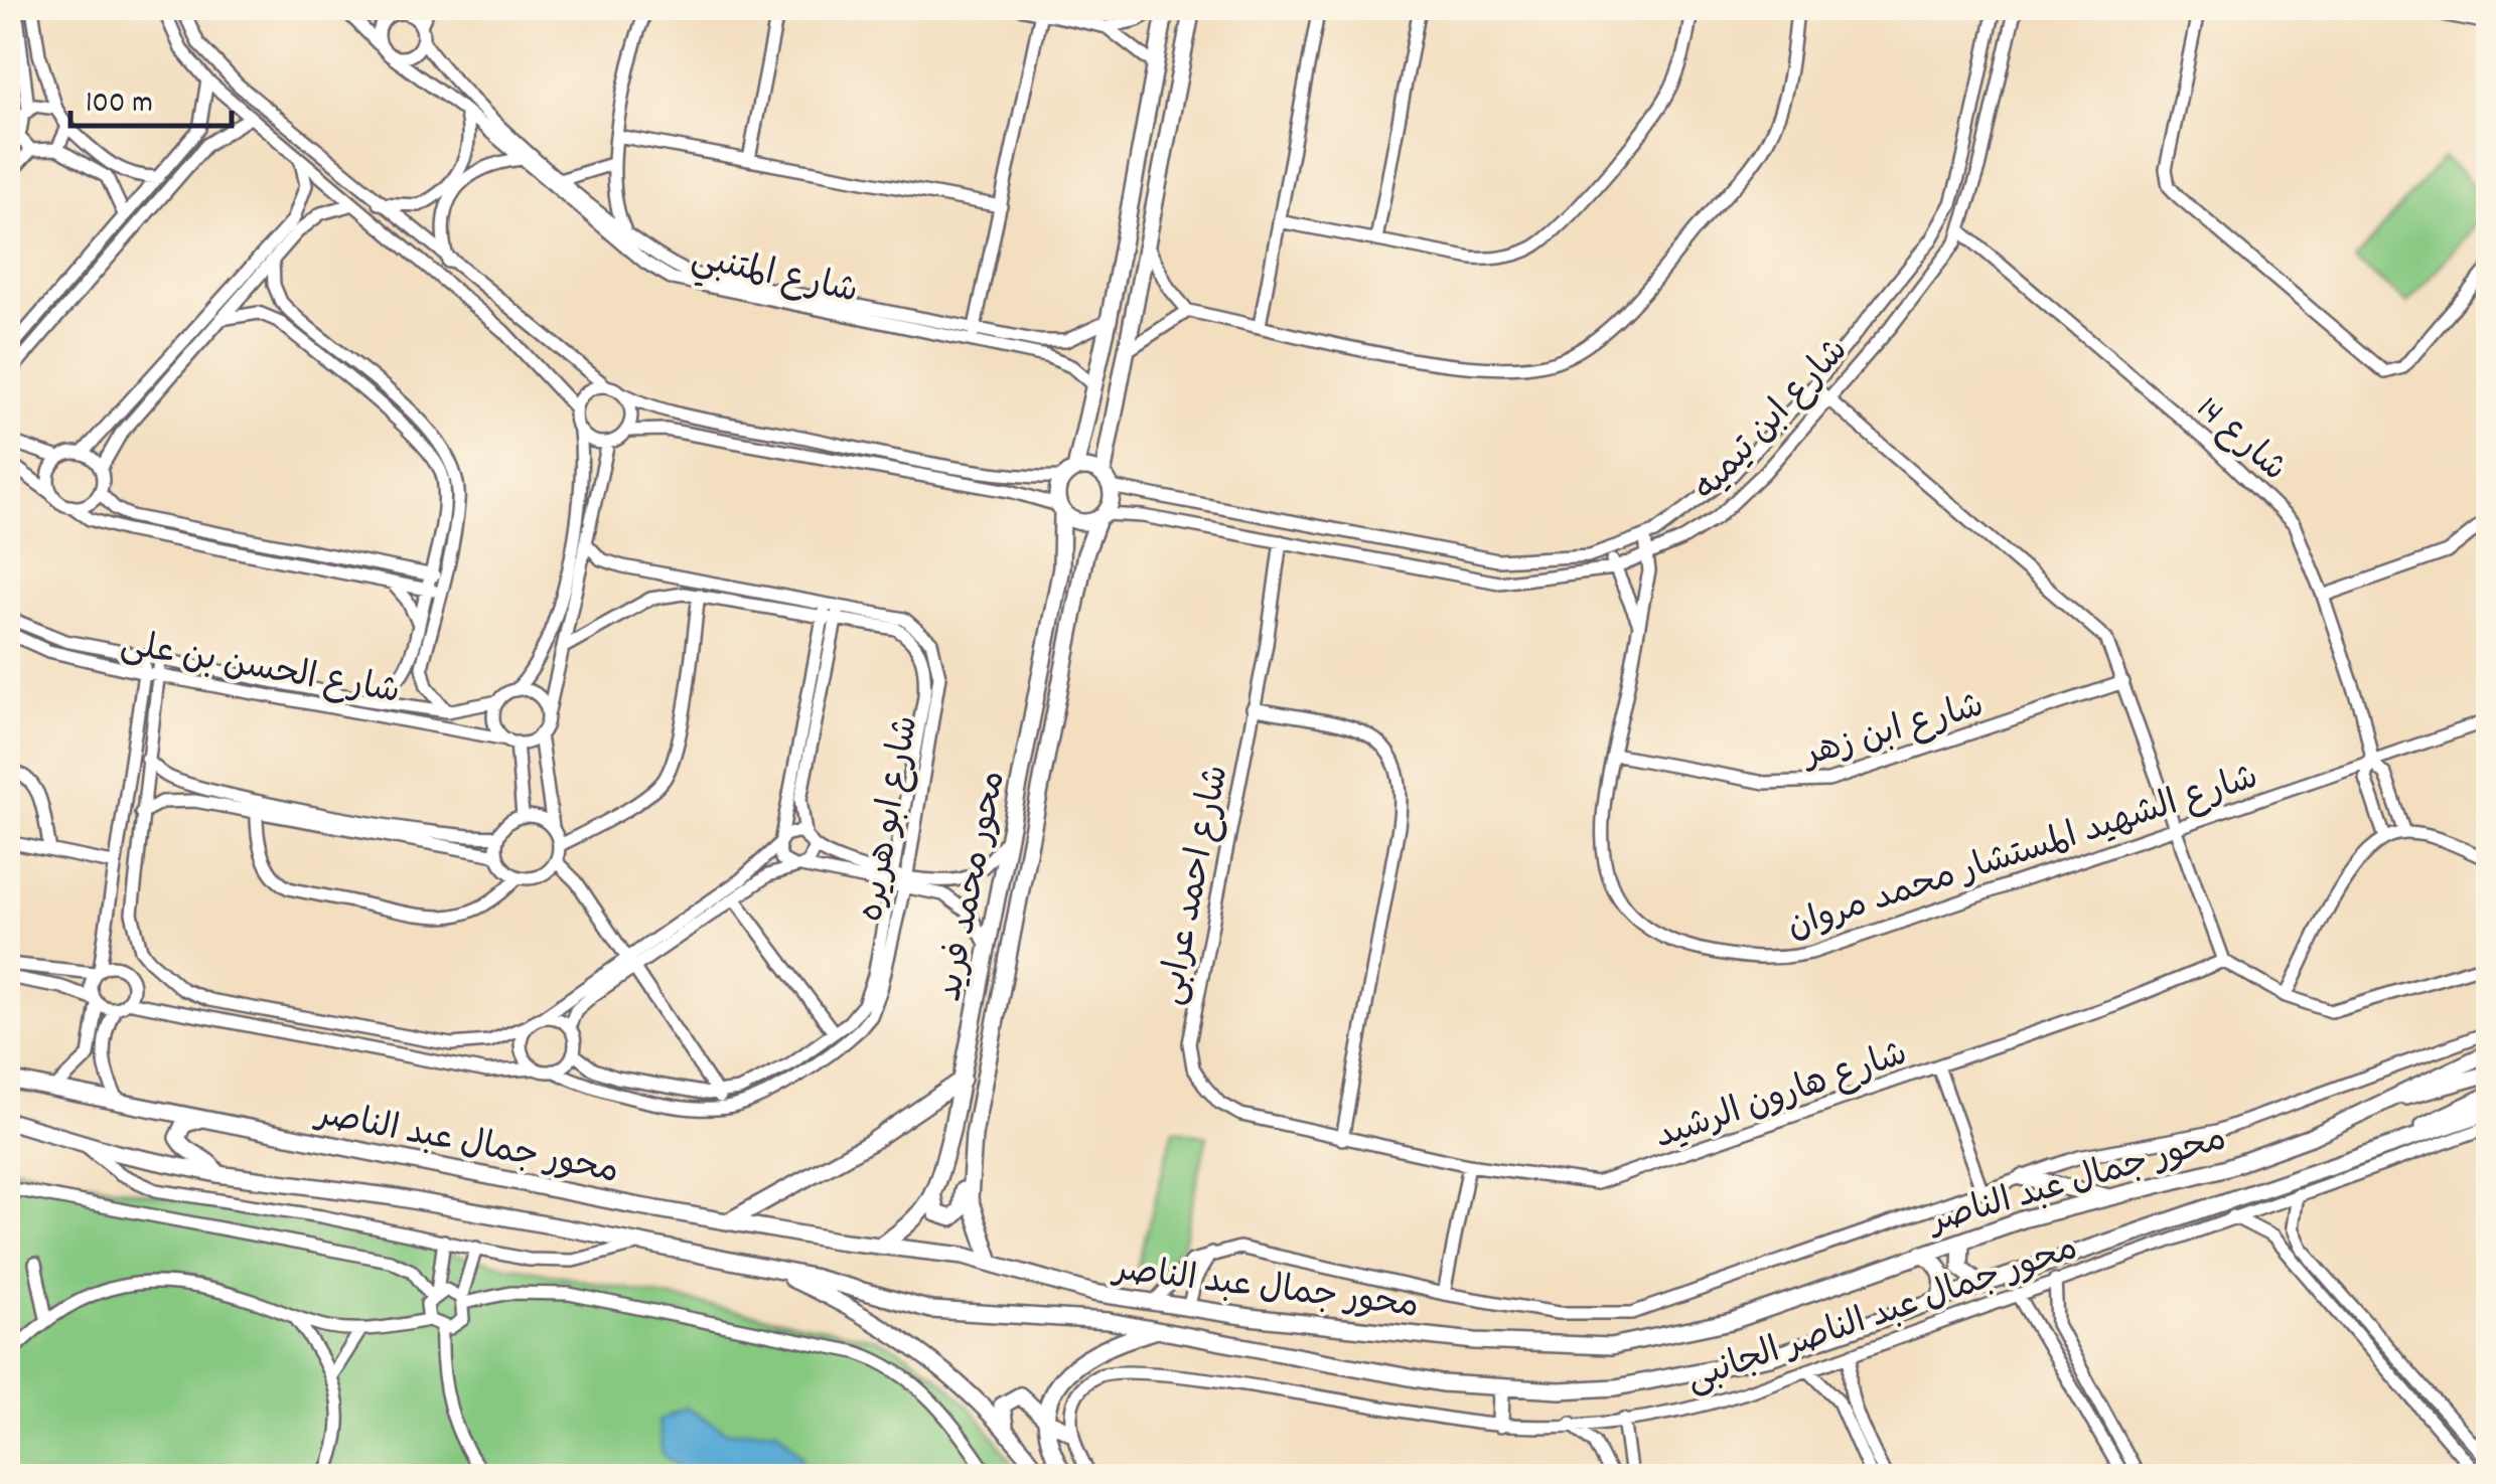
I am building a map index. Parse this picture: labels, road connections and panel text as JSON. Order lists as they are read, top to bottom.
{
  "streets": {
    "main road": ["محور محمد فريد", "محور جمال عبد الناصر"],
    "street": [
      "شارع المتنبي",
      "شارع ابن تيميه",
      "شارع 14",
      "شارع الحسن بن على",
      "شارع ابن زهر",
      "شارع ابو هريره",
      "شارع الشهيد المستشار محمد مروان",
      "شارع احمد عرابى",
      "شارع هارون الرشيد",
      "محور جمال عبد الناصر الجانبى"
    ]
  },
  "crossings": [
    ["شارع ابن تيميه", "شارع 14"],
    ["شارع ابن تيميه", "شارع الشهيد المستشار محمد مروان"],
    ["شارع ابن تيميه", "شارع احمد عرابى"],
    ["شارع ابن تيميه", "محور محمد فريد"],
    ["شارع 14", "شارع الشهيد المستشار محمد مروان"],
    ["شارع ابن زهر", "شارع الشهيد المستشار محمد مروان"],
    ["شارع احمد عرابى", "شارع هارون الرشيد"],
    ["محور محمد فريد", "محور جمال عبد الناصر"]
  ],
  "scale_bar": "100 m"
}
